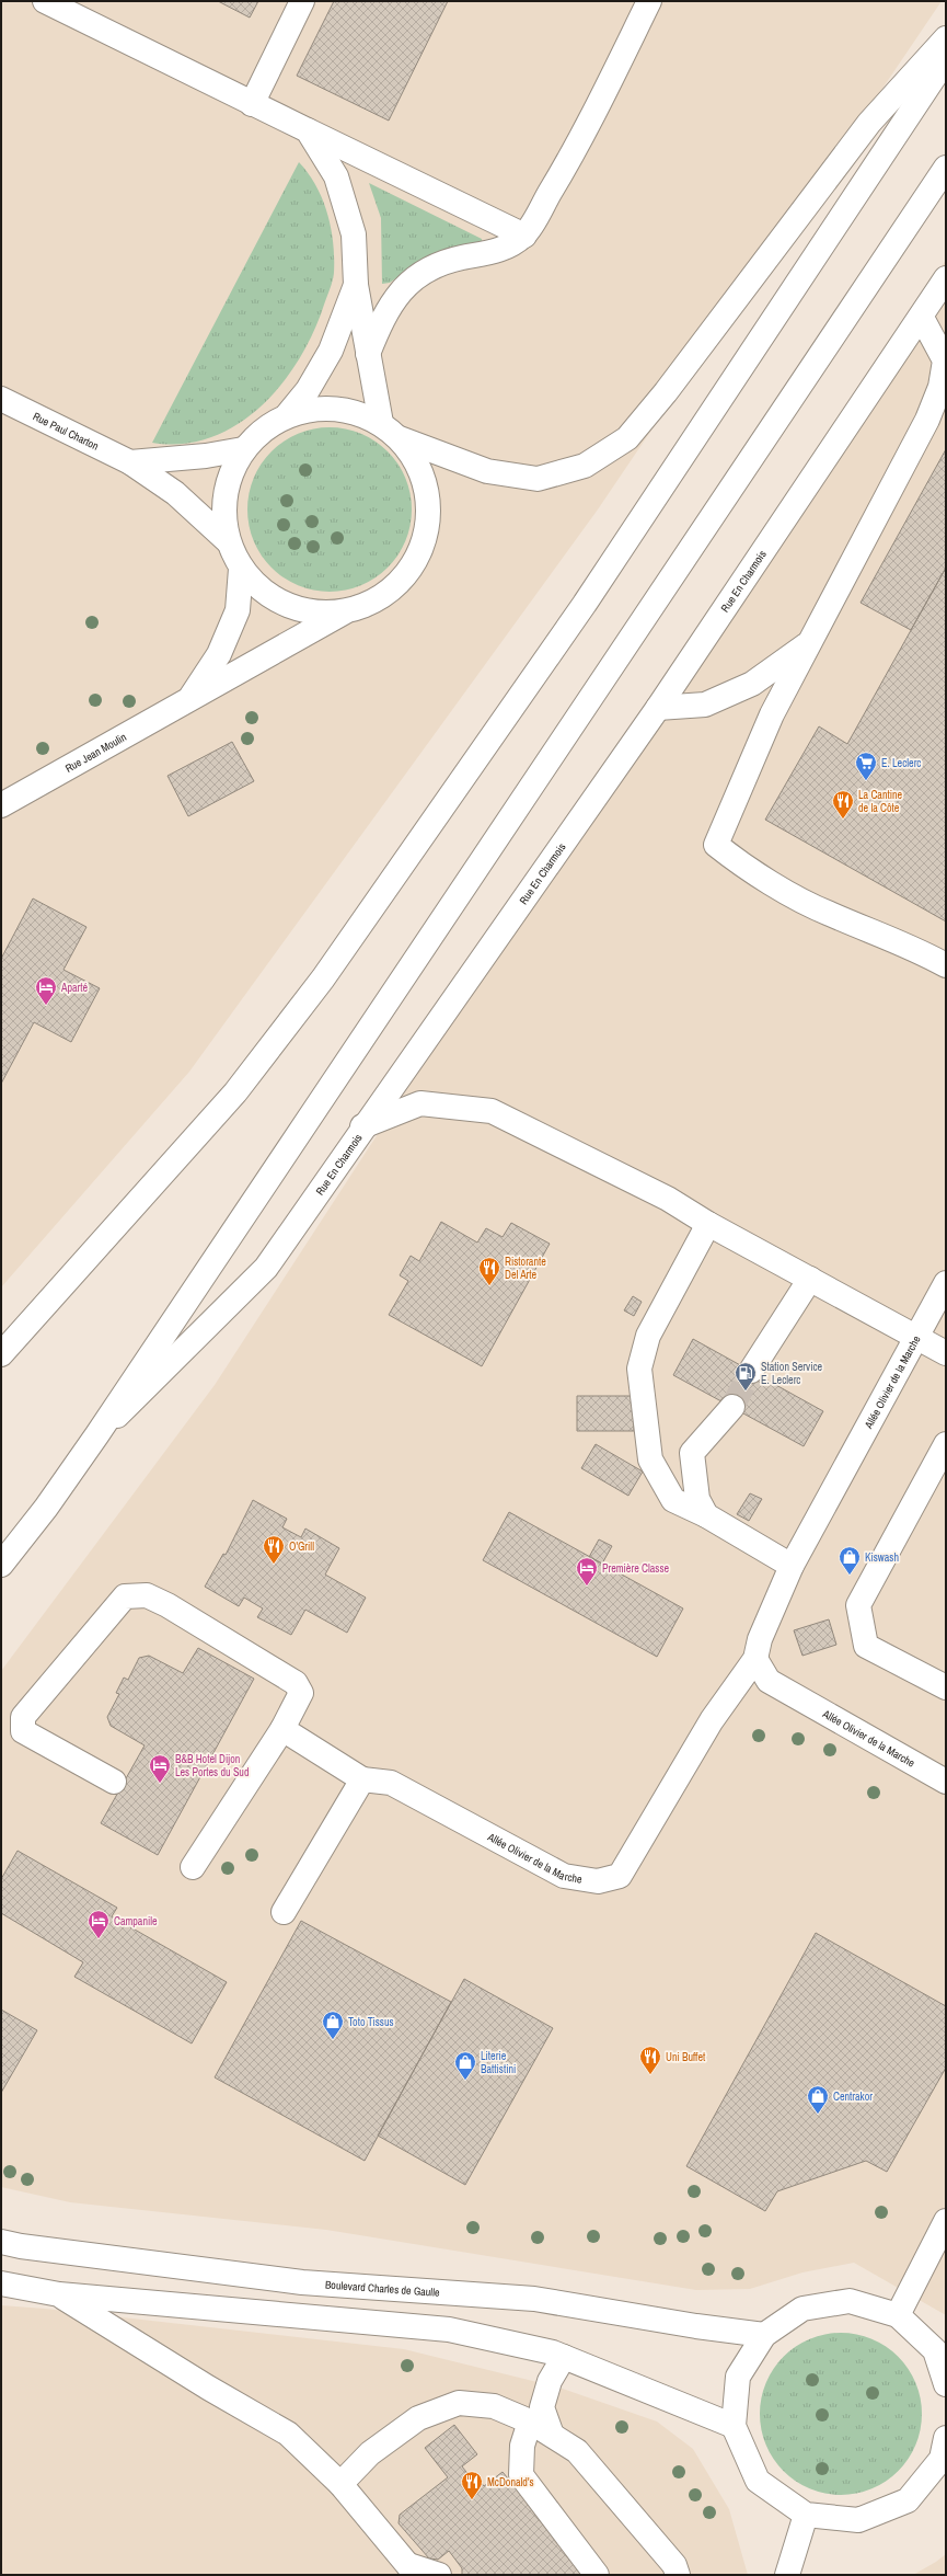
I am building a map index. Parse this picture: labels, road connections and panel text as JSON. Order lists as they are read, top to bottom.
{
  "streets": {
    "street": [
      "Rue Paul Charton",
      "Rue En Charmois",
      "Rue Jean Moulin",
      "Allée Olivier de la Marche",
      "Boulevard Charles de Gaulle"
    ]
  },
  "crossings": [
    ["Rue En Charmois", "Allée Olivier de la Marche"]
  ],
  "places": {
    "supermarket": ["E. Leclerc"],
    "restaurant": [
      "La Cantine de la Côte",
      "Ristorante Del Arte",
      "O'Grill",
      "Uni Buffet",
      "McDonald's"
    ],
    "hotel": [
      "Aparté",
      "Première Classe",
      "B&B Hotel Dijon Les Portes du Sud",
      "Campanile"
    ],
    "fuel station": ["Station Service E. Leclerc"],
    "shop": [
      "Kiswash",
      "Toto Tissus",
      "Literie Battistini",
      "Centrakor"
    ]
  }
}
